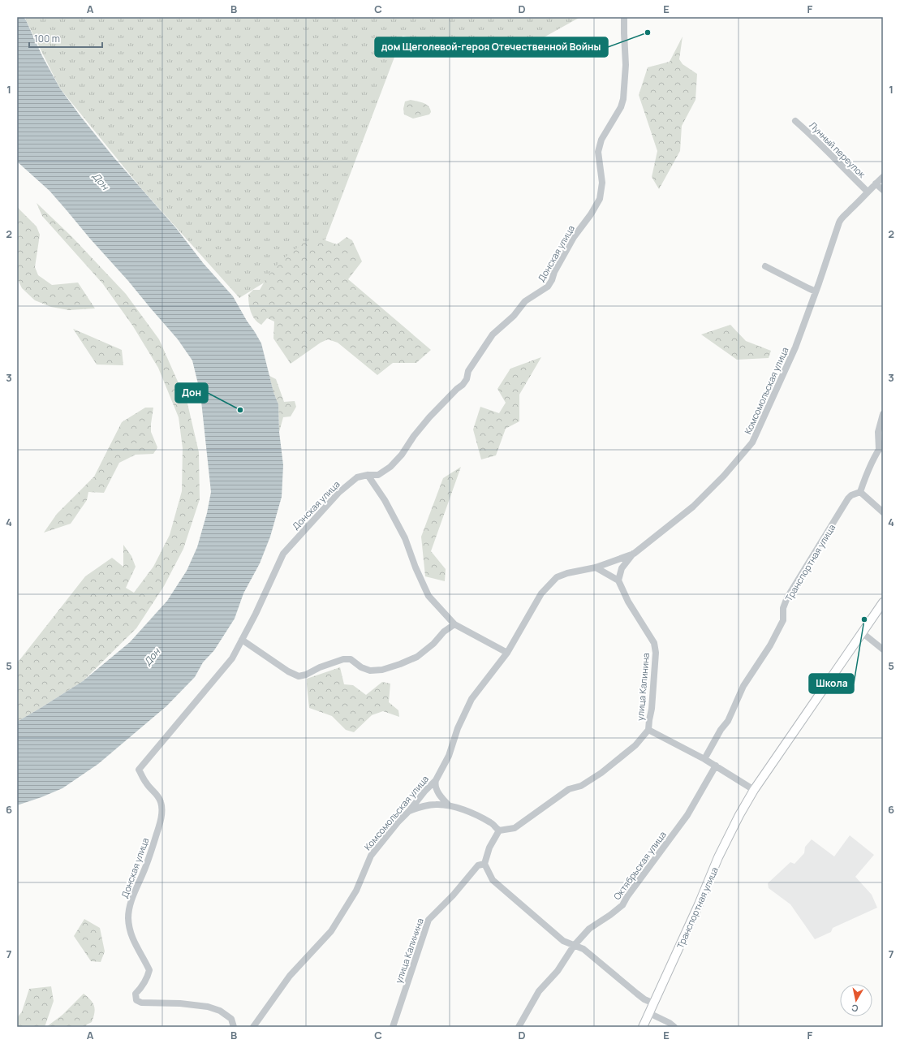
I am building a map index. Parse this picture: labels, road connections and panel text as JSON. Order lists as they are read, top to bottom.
{
  "streets": {
    "main road": ["Транспортная улица"],
    "street": [
      "Лунный переулок",
      "Донская улица",
      "Комсомольская улица",
      "улица Калинина",
      "Октябрьская улица"
    ]
  },
  "crossings": [
    ["Лунный переулок", "Комсомольская улица"]
  ],
  "water": ["Дон"],
  "places": ["дом Щеголевой-героя Отечественной Войны", "Дон", "Школа"],
  "scale_bar": "100 m",
  "north": "bottom",
  "grid": {
    "columns": [
      "A",
      "B",
      "C",
      "D",
      "E",
      "F"
    ],
    "rows": [
      "1",
      "2",
      "3",
      "4",
      "5",
      "6",
      "7"
    ]
  }
}
